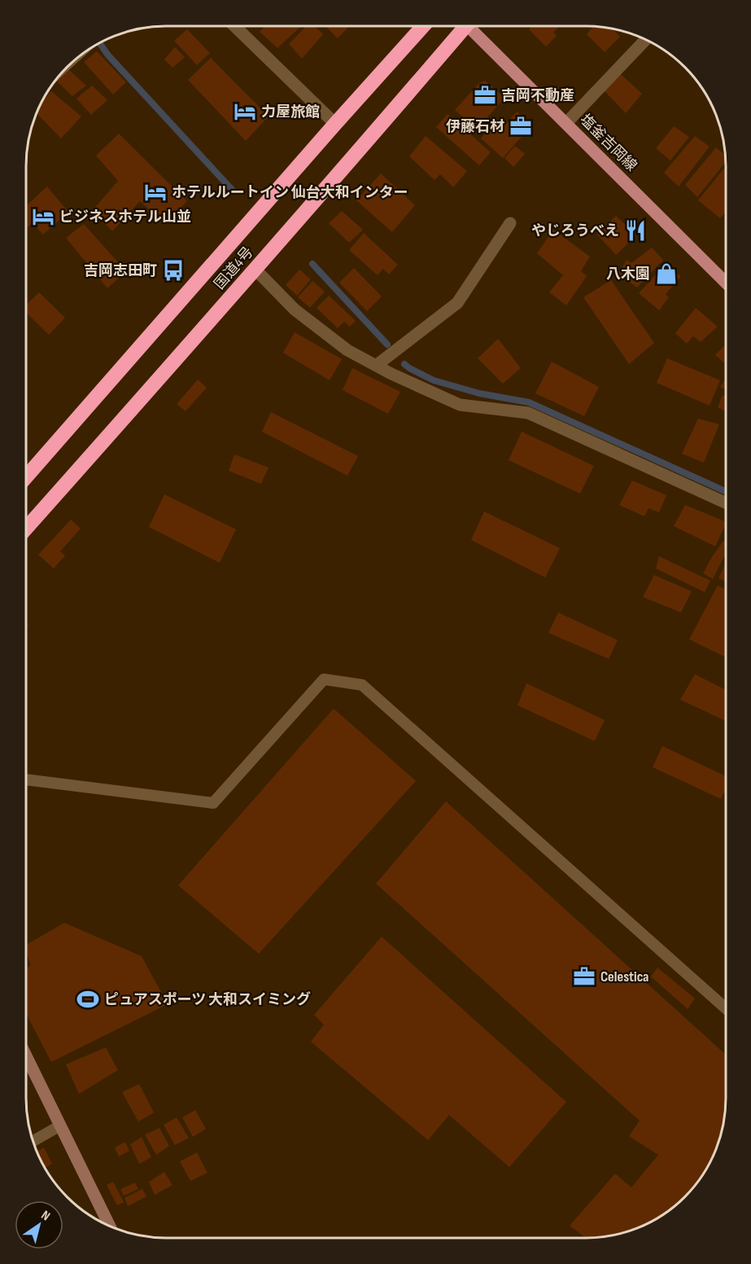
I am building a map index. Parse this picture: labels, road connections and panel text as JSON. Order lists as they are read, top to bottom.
{
  "streets": {
    "highway": ["国道4号"],
    "main road": ["塩釜吉岡線"]
  },
  "places": {
    "office": ["吉岡不動産", "伊藤石材", "Celestica"],
    "hotel": ["力屋旅館", "ホテルルートイン 仙台大和インター", "ビジネスホテル山並"],
    "restaurant": ["やじろうべえ"],
    "bus stop": ["吉岡志田町"],
    "shop": ["八木園"],
    "sports": ["ピュアスポーツ 大和スイミング"]
  },
  "north": "top right"
}
